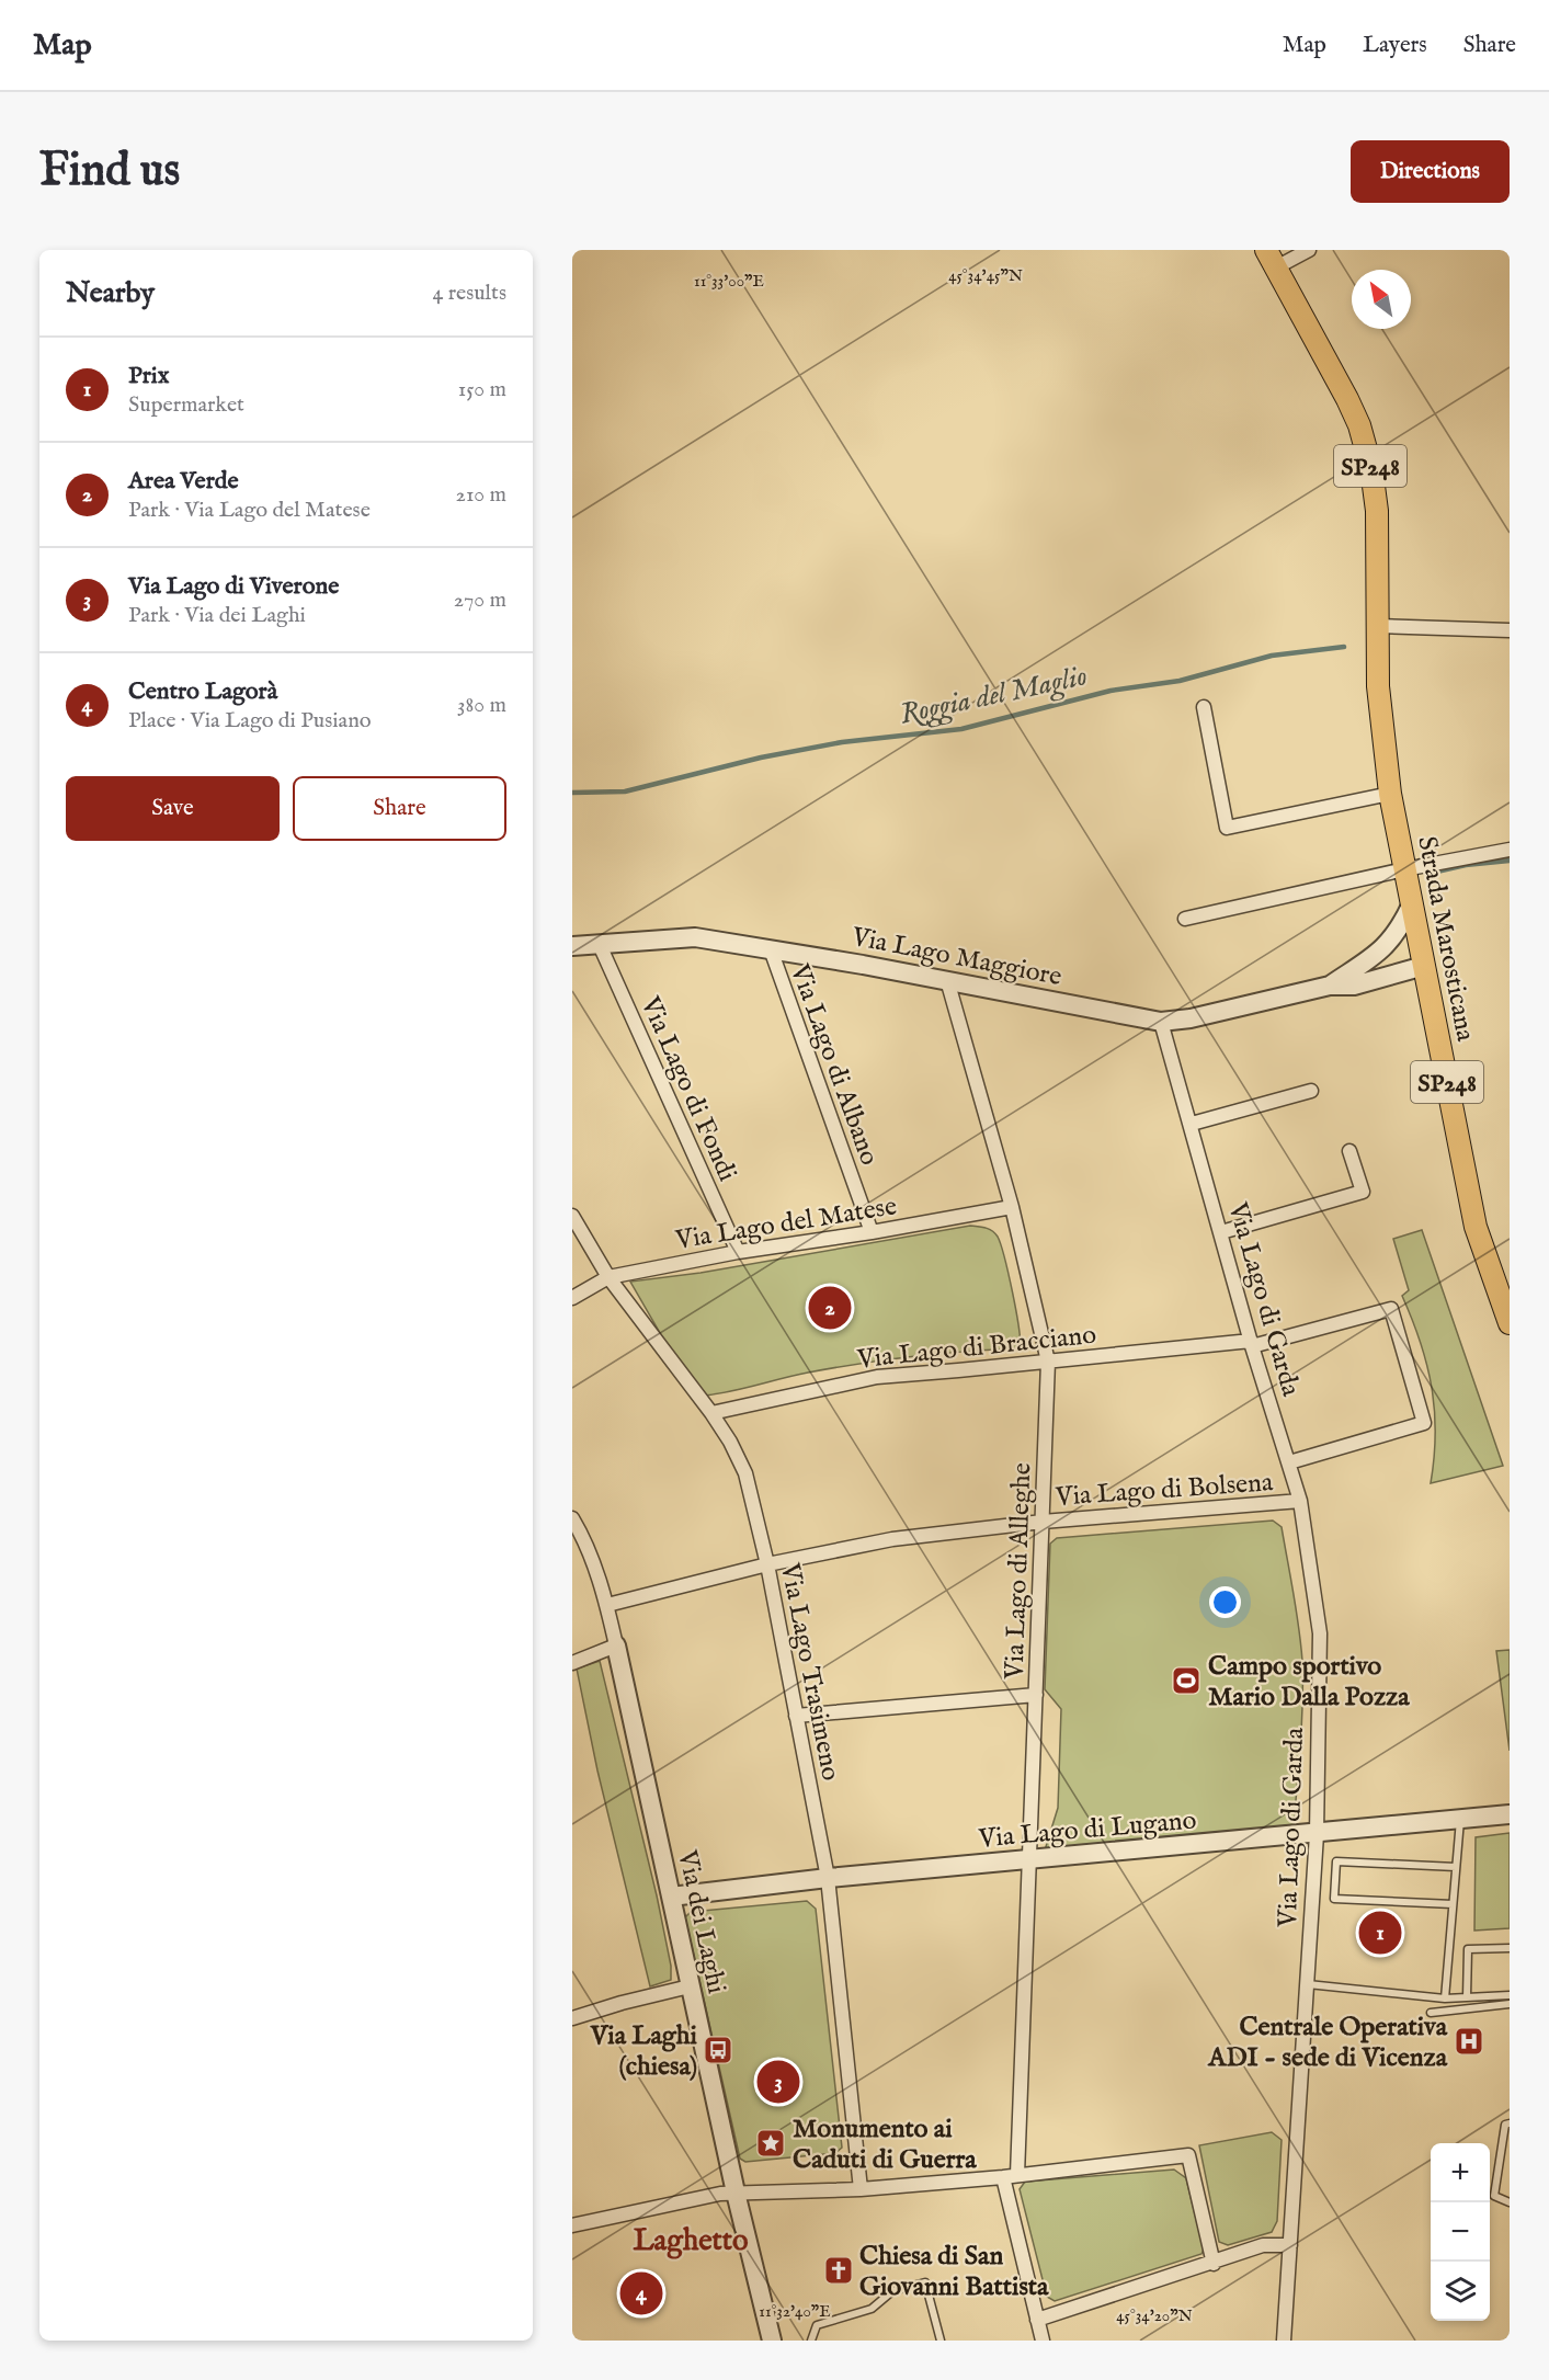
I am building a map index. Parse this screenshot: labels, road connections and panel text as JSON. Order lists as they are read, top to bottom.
{
  "streets": {
    "main road": ["SP248", "Strada Marosticana"],
    "street": [
      "Via Lago Maggiore",
      "Via Lago di Albano",
      "Via Lago di Fondi",
      "Via Lago del Matese",
      "Via Lago di Garda",
      "Via Lago di Bracciano",
      "Via Lago di Bolsena",
      "Via Lago di Alleghe",
      "Via Lago Trasimeno",
      "Via Lago di Lugano",
      "Via dei Laghi"
    ]
  },
  "crossings": [
    ["Strada Marosticana", "Via Lago Maggiore"],
    ["Via Lago Maggiore", "Via Lago di Albano"],
    ["Via Lago Maggiore", "Via Lago di Fondi"],
    ["Via Lago Maggiore", "Via Lago di Garda"],
    ["Via Lago Maggiore", "Via Lago di Alleghe"],
    ["Via Lago di Albano", "Via Lago del Matese"],
    ["Via Lago di Fondi", "Via Lago del Matese"],
    ["Via Lago del Matese", "Via Lago di Alleghe"],
    ["Via Lago del Matese", "Via Lago Trasimeno"],
    ["Via Lago di Garda", "Via Lago di Bracciano"],
    ["Via Lago di Garda", "Via Lago di Bolsena"],
    ["Via Lago di Garda", "Via Lago di Lugano"],
    ["Via Lago di Bracciano", "Via Lago di Alleghe"],
    ["Via Lago di Bracciano", "Via Lago Trasimeno"],
    ["Via Lago di Bolsena", "Via Lago di Alleghe"],
    ["Via Lago di Bolsena", "Via Lago Trasimeno"],
    ["Via Lago di Bolsena", "Via dei Laghi"],
    ["Via Lago di Alleghe", "Via Lago di Lugano"],
    ["Via Lago Trasimeno", "Via Lago di Lugano"],
    ["Via Lago di Lugano", "Via dei Laghi"]
  ],
  "districts": ["Laghetto"],
  "water": ["Roggia del Maglio"],
  "places": {
    "sports": ["Campo sportivo Mario Dalla Pozza"],
    "hospital": ["Centrale Operativa ADI - sede di Vicenza"],
    "bus stop": ["Via Laghi (chiesa)"],
    "place": ["Monumento ai Caduti di Guerra"],
    "church": ["Chiesa di San Giovanni Battista"]
  },
  "north": "top left",
  "page": {
    "header": "Map",
    "nav": ["Map", "Layers", "Share"],
    "buttons": [
      "Directions",
      ["Save", "Share"]
    ],
    "title": "Find us",
    "heading": ["Nearby", "4 results"],
    "list": [
      {
        "mark": "1",
        "name": "Prix",
        "note": "Supermarket",
        "value": "150 m"
      },
      {
        "mark": "2",
        "name": "Area Verde",
        "note": "Park · Via Lago del Matese",
        "value": "210 m"
      },
      {
        "mark": "3",
        "name": "Via Lago di Viverone",
        "note": "Park · Via dei Laghi",
        "value": "270 m"
      },
      {
        "mark": "4",
        "name": "Centro Lagorà",
        "note": "Place · Via Lago di Pusiano",
        "value": "380 m"
      }
    ],
    "pins": [
      "2",
      "1",
      "3",
      "4"
    ],
    "map_buttons": ["+", "−"]
  },
  "coordinates": [
    "45°34'45\"N",
    "11°33'00\"E",
    "11°32'40\"E",
    "45°34'20\"N"
  ]
}
